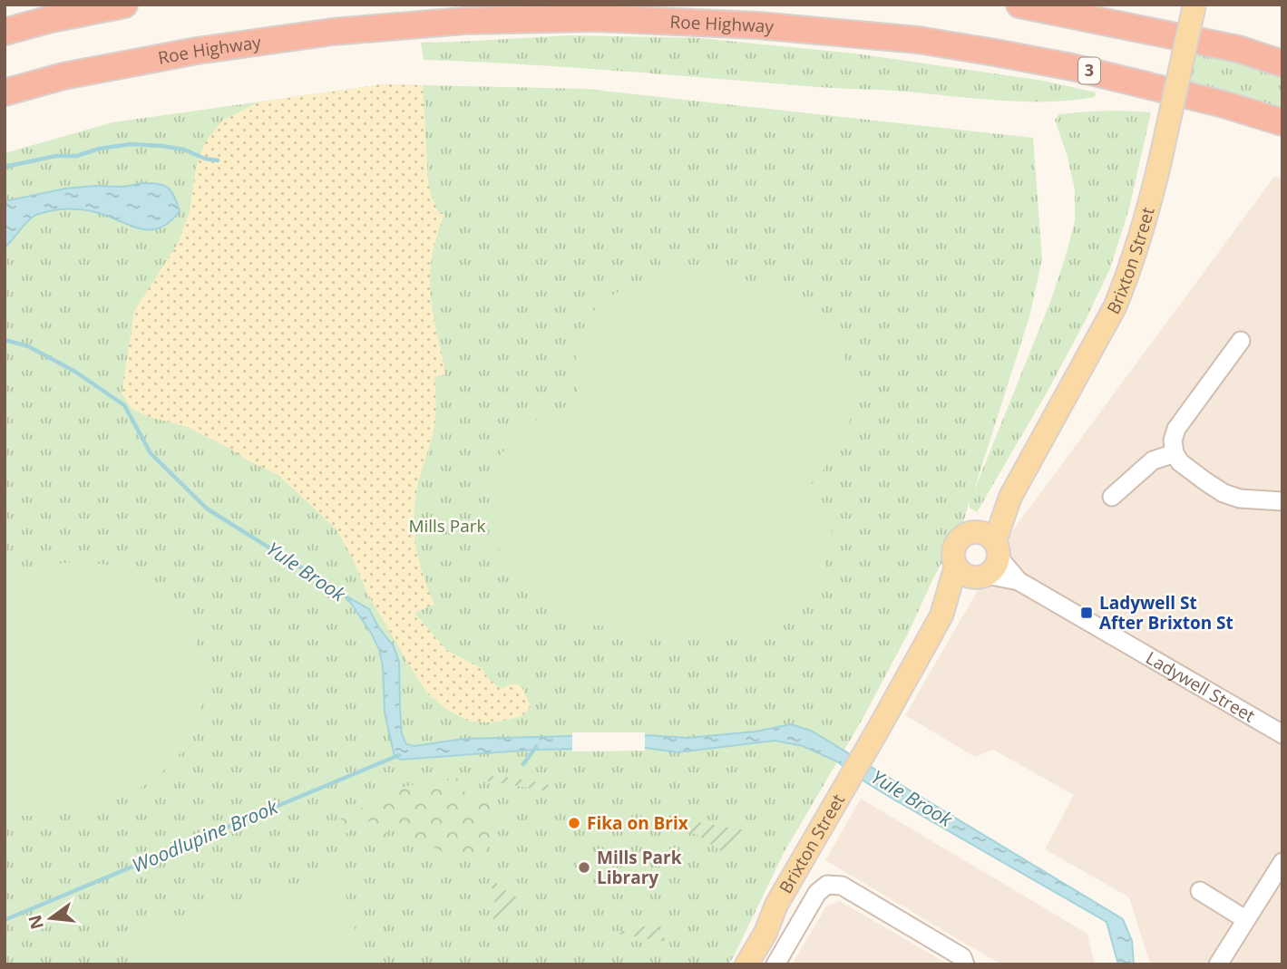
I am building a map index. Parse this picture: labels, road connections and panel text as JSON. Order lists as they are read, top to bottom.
{
  "streets": {
    "highway": ["Roe Highway", "3"],
    "main road": ["Brixton Street"],
    "street": ["Ladywell Street"]
  },
  "crossings": [
    ["Brixton Street", "Ladywell Street"]
  ],
  "water": ["Yule Brook", "Woodlupine Brook"],
  "parks": ["Mills Park"],
  "places": {
    "transit": ["Ladywell St After Brixton St"],
    "other": ["Fika on Brix", "Mills Park Library"]
  },
  "north": "left"
}
